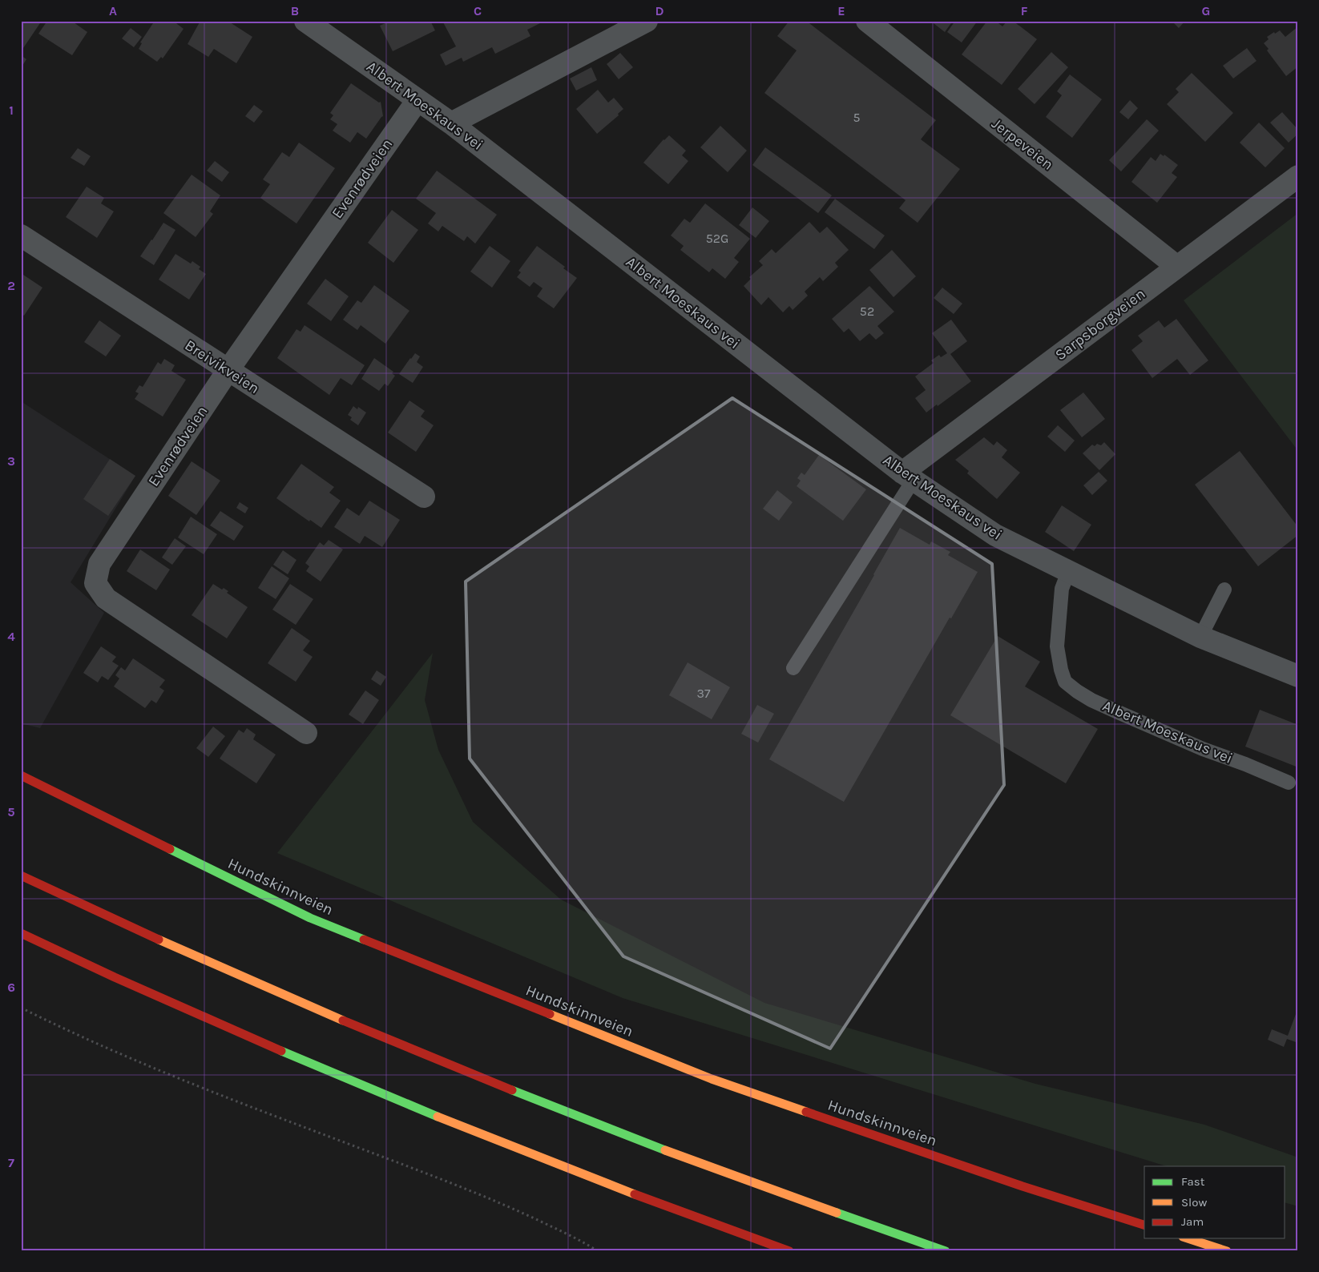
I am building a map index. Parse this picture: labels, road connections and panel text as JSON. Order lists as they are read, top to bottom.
{
  "streets": {
    "main road": ["Hundskinnveien"],
    "street": [
      "Albert Moeskaus vei",
      "Jerpeveien",
      "Evenrødveien",
      "Sarpsborgveien",
      "Breivikveien"
    ]
  },
  "crossings": [
    ["Albert Moeskaus vei", "Evenrødveien"],
    ["Albert Moeskaus vei", "Sarpsborgveien"],
    ["Jerpeveien", "Sarpsborgveien"],
    ["Evenrødveien", "Breivikveien"]
  ],
  "house_numbers": [
    "5",
    "52G",
    "52",
    "37"
  ],
  "legend": ["Fast", "Slow", "Jam"],
  "grid": {
    "columns": [
      "A",
      "B",
      "C",
      "D",
      "E",
      "F",
      "G"
    ],
    "rows": [
      "1",
      "2",
      "3",
      "4",
      "5",
      "6",
      "7"
    ]
  }
}
